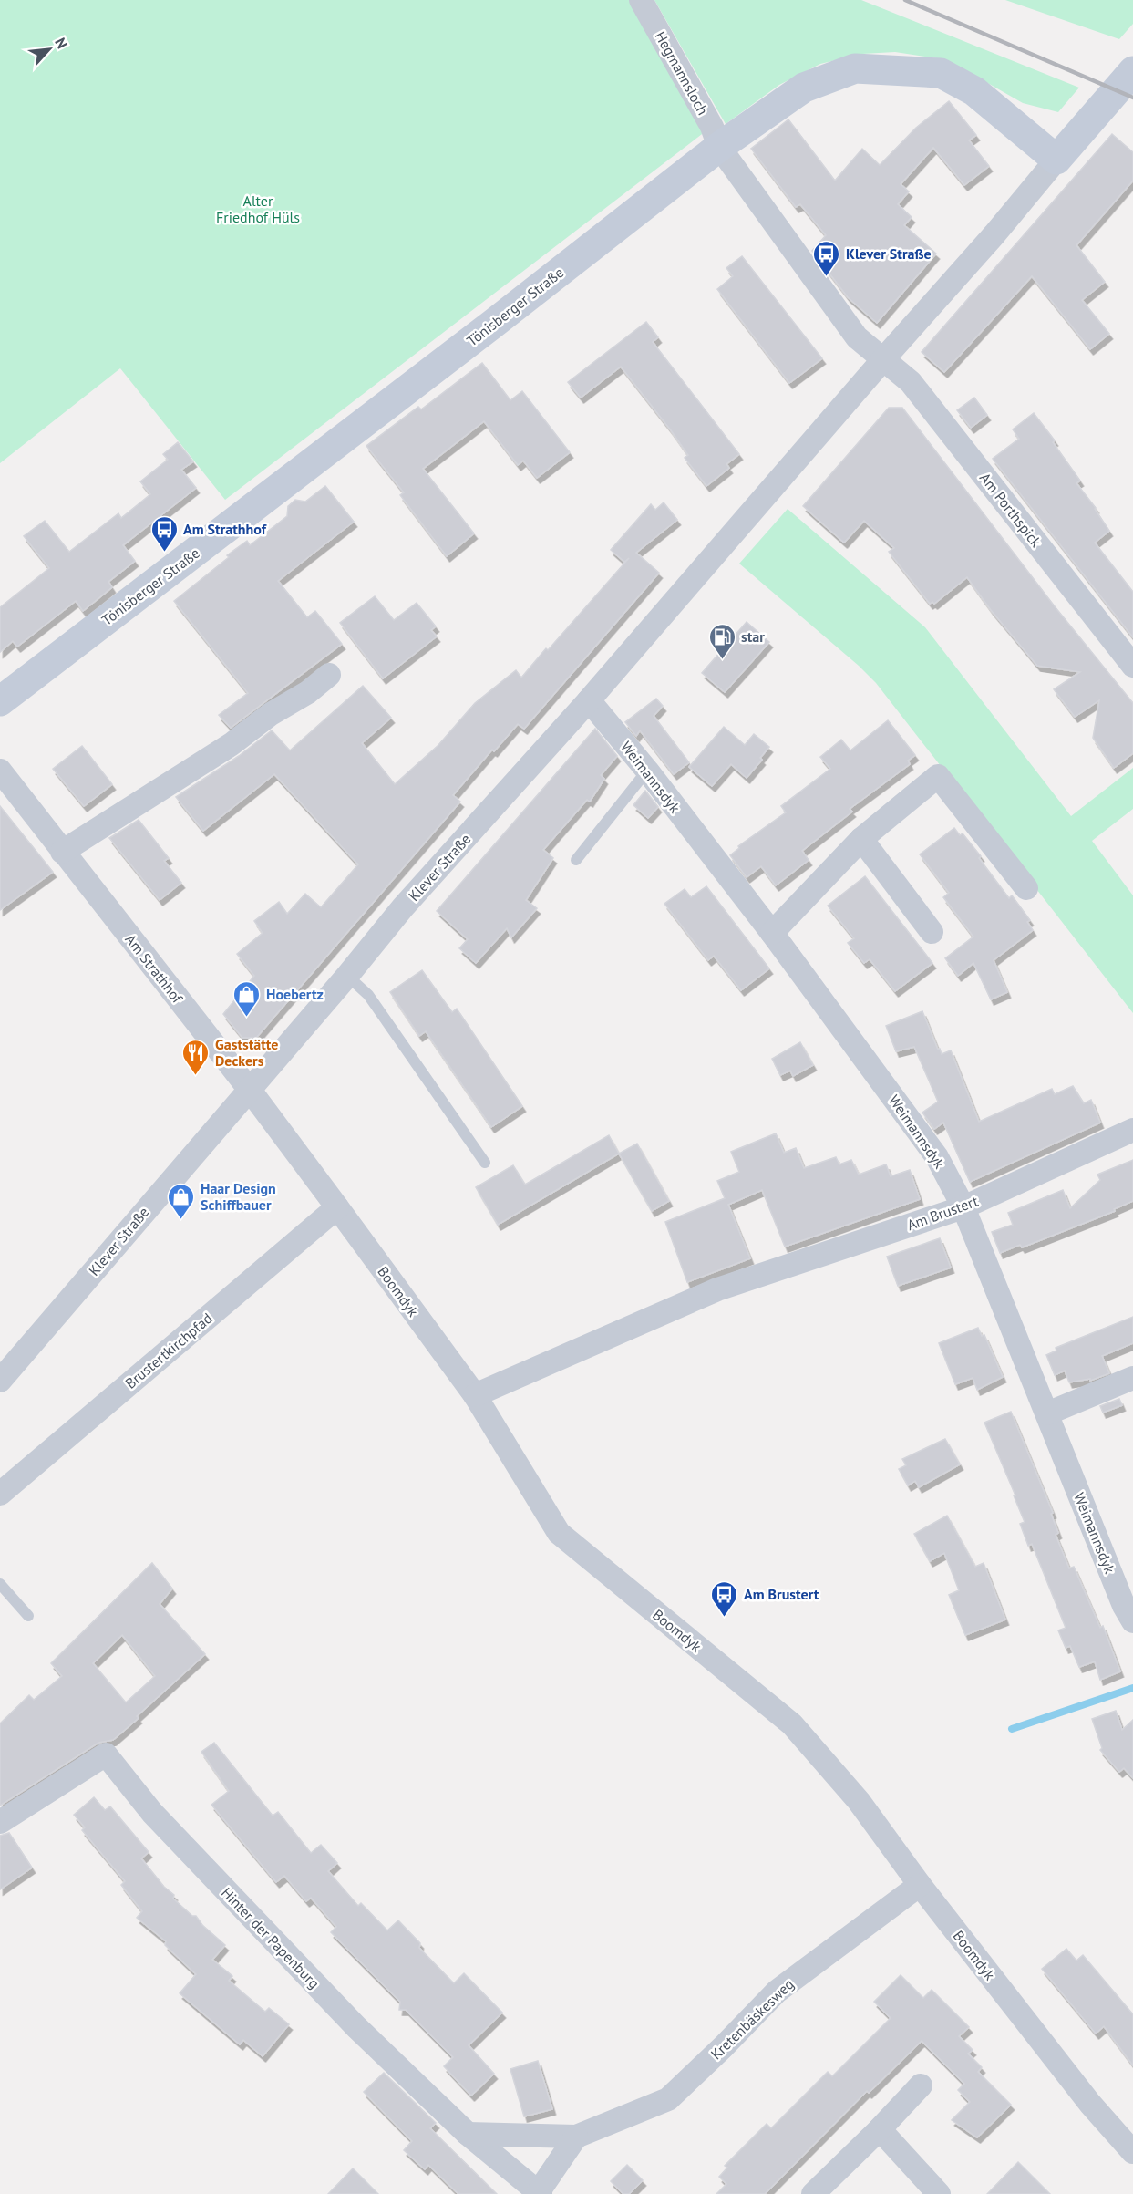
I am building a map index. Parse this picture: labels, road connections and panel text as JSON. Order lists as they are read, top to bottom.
{
  "streets": {
    "street": [
      "Hegmannsloch",
      "Tönisberger Straße",
      "Am Porthspick",
      "Weimannsdyk",
      "Klever Straße",
      "Am Strathhof",
      "Am Brustert",
      "Boomdyk",
      "Brustertkirchpfad",
      "Hinter der Papenburg",
      "Kretenbäskesweg"
    ]
  },
  "crossings": [
    ["Hegmannsloch", "Tönisberger Straße"],
    ["Tönisberger Straße", "Klever Straße"],
    ["Am Porthspick", "Klever Straße"],
    ["Weimannsdyk", "Klever Straße"],
    ["Weimannsdyk", "Am Brustert"],
    ["Klever Straße", "Am Strathhof"],
    ["Klever Straße", "Boomdyk"],
    ["Am Strathhof", "Boomdyk"],
    ["Am Brustert", "Boomdyk"],
    ["Boomdyk", "Brustertkirchpfad"],
    ["Boomdyk", "Kretenbäskesweg"],
    ["Hinter der Papenburg", "Kretenbäskesweg"]
  ],
  "parks": ["Alter Friedhof Hüls"],
  "places": {
    "bus stop": ["Klever Straße", "Am Strathhof", "Am Brustert"],
    "fuel station": ["star"],
    "shop": ["Hoebertz", "Haar Design Schiffbauer"],
    "restaurant": ["Gaststätte Deckers"]
  },
  "north": "top right"
}
